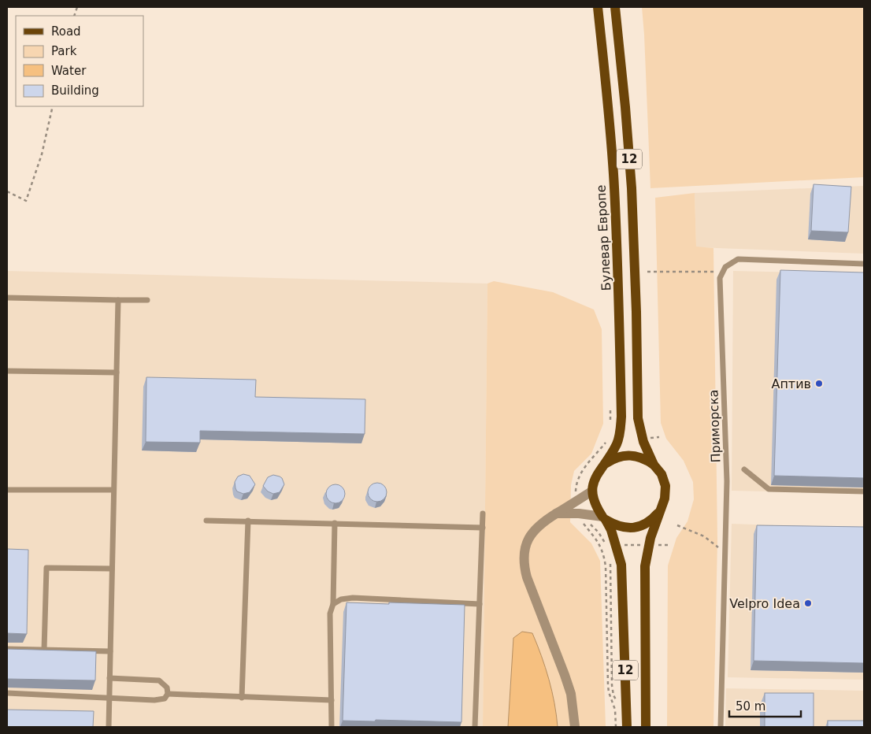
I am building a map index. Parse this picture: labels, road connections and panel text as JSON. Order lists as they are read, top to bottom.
{
  "streets": {
    "main road": ["12", "Булевар Европе"],
    "lane": ["Приморска"]
  },
  "crossings": [
    ["12", "Булевар Европе"]
  ],
  "places": ["Аптив", "Velpro Idea"],
  "legend": [
    "Road",
    "Park",
    "Water",
    "Building"
  ],
  "scale_bar": "50 m"
}
